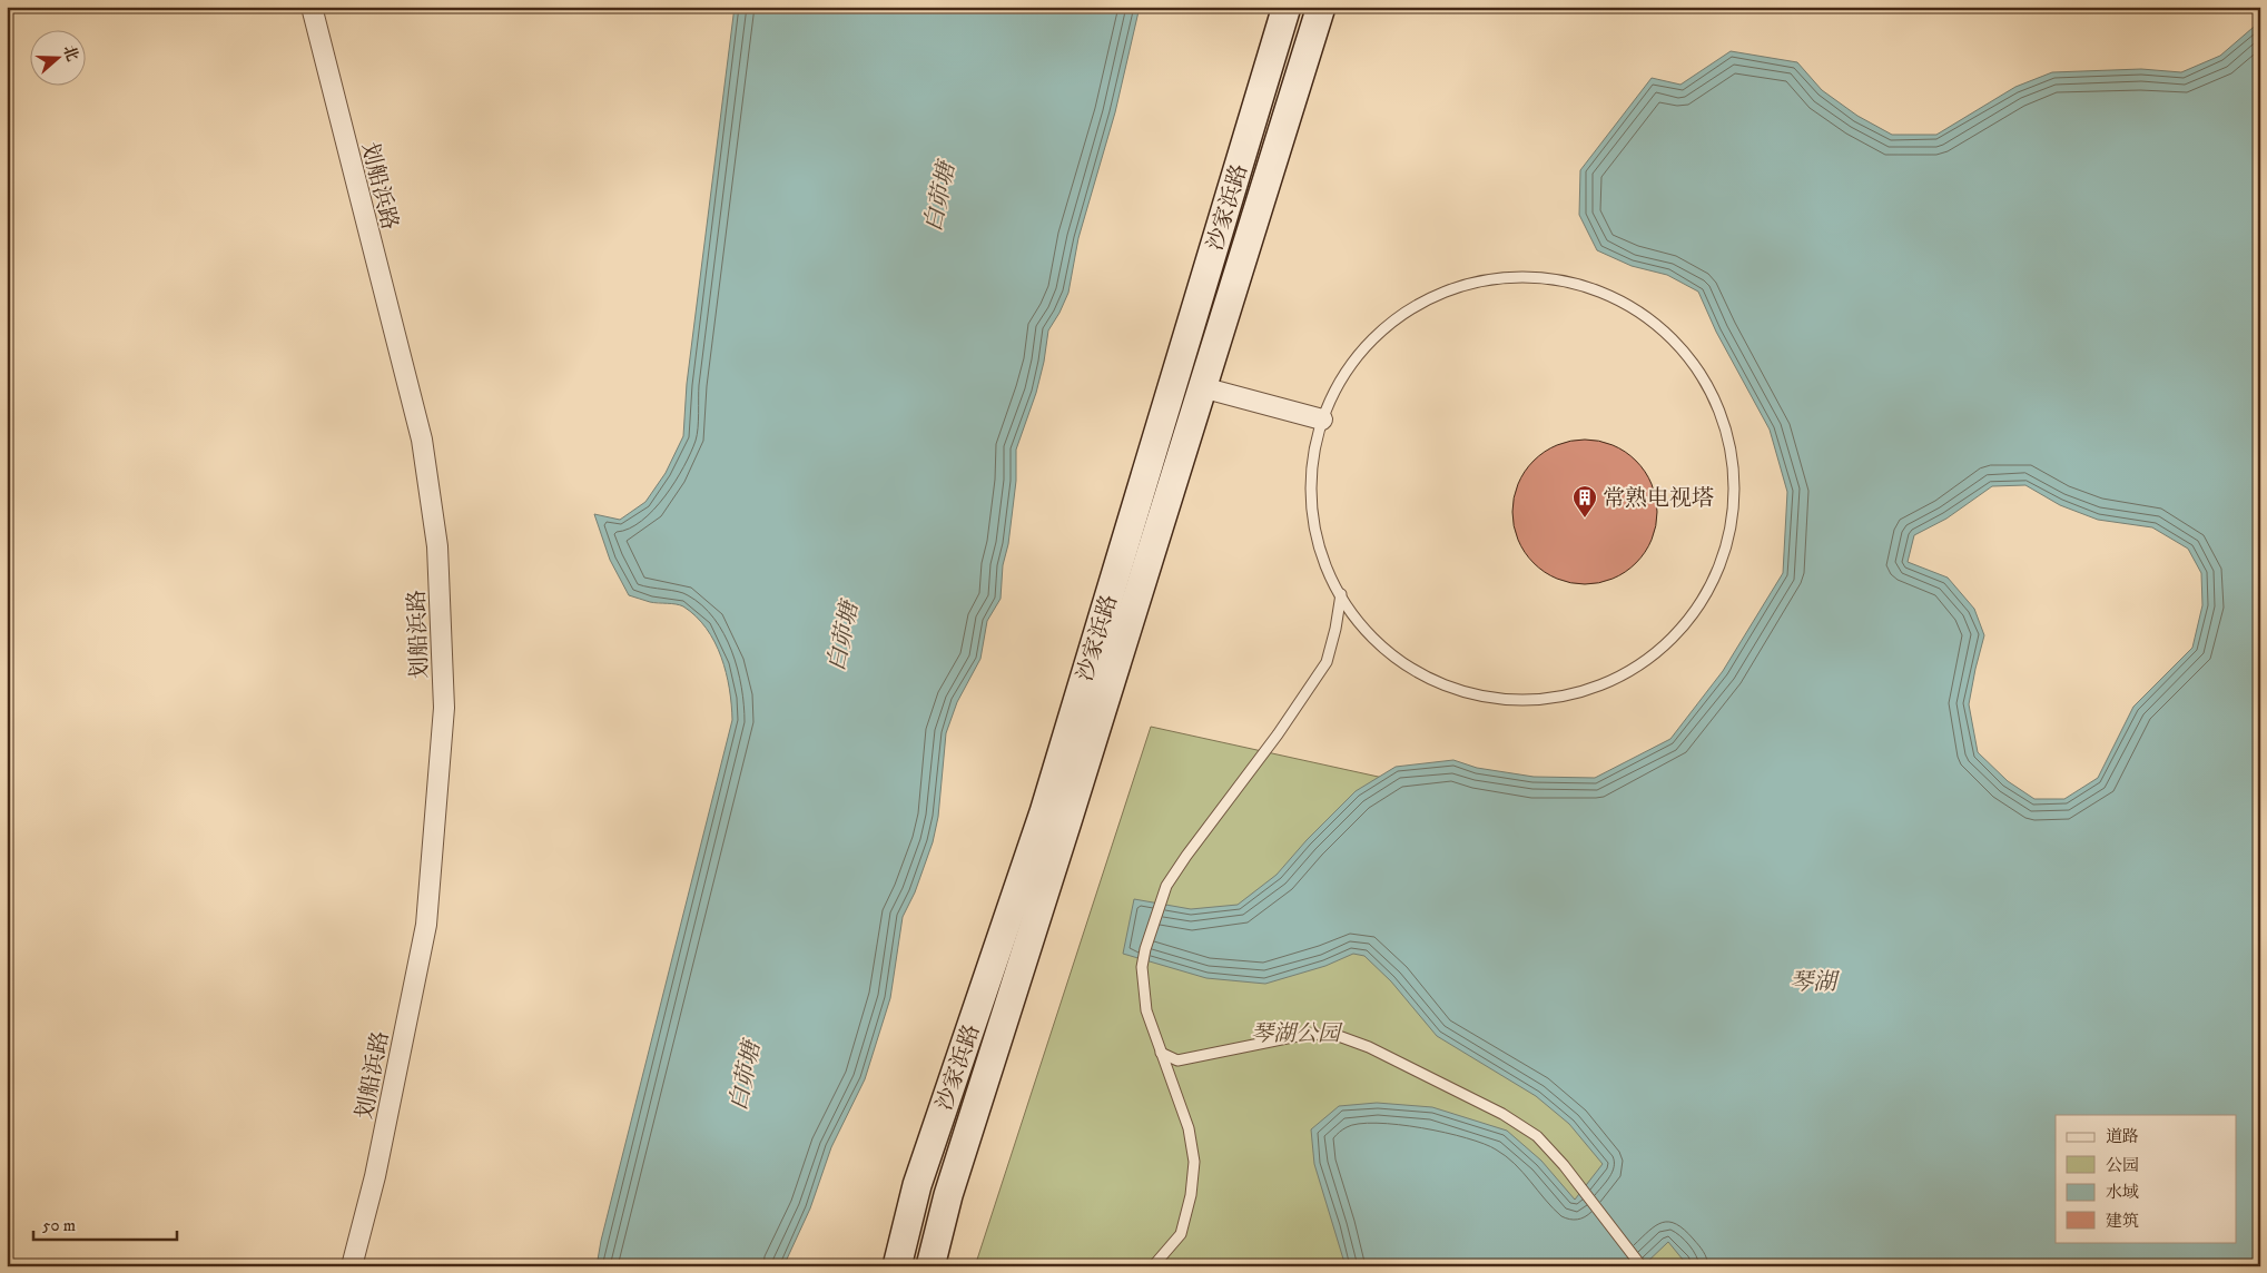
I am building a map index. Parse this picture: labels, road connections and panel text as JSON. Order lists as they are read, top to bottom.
{
  "streets": {
    "main road": ["沙家浜路"],
    "street": ["划船浜路"]
  },
  "water": ["白茆塘", "琴湖"],
  "parks": ["琴湖公园"],
  "places": {
    "building": ["常熟电视塔"]
  },
  "legend": [
    "道路",
    "公园",
    "水域",
    "建筑"
  ],
  "scale_bar": "50 m",
  "north": "right"
}
